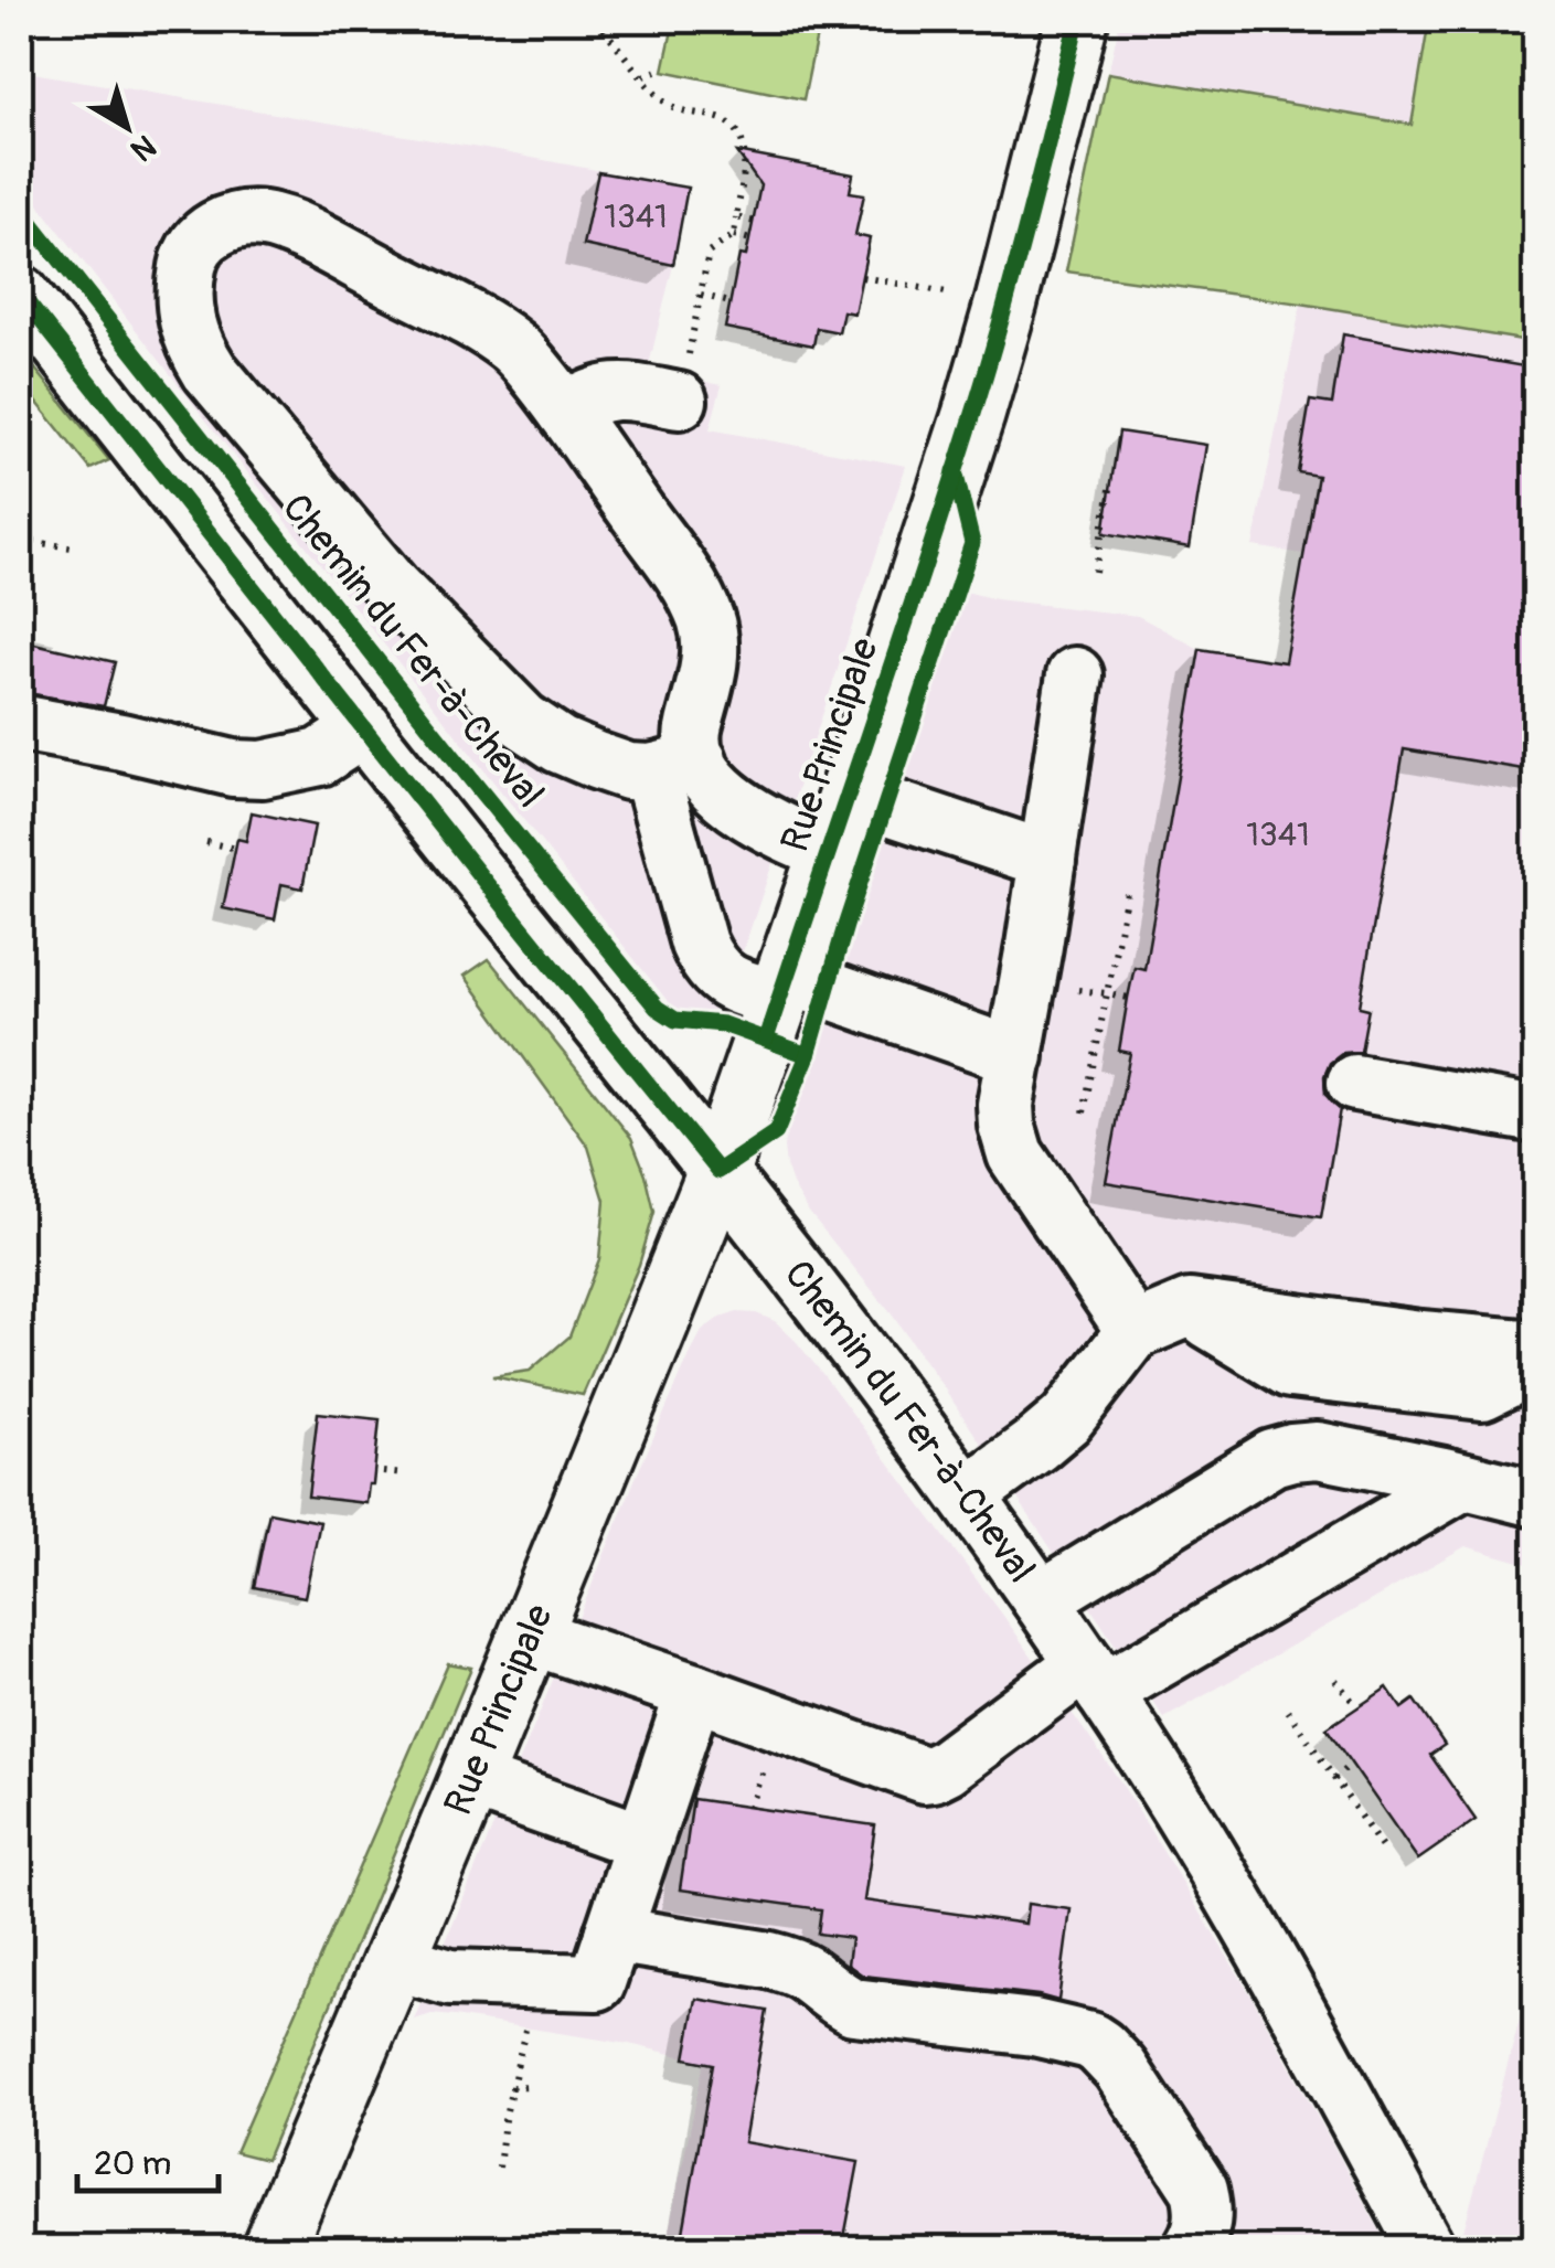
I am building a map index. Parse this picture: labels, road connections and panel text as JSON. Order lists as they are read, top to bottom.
{
  "streets": {
    "main road": ["Rue Principale"],
    "street": ["Chemin du Fer-à-Cheval"]
  },
  "crossings": [
    ["Chemin du Fer-à-Cheval", "Rue Principale"]
  ],
  "house_numbers": ["1341", "1341"],
  "scale_bar": "20 m",
  "north": "bottom right"
}
